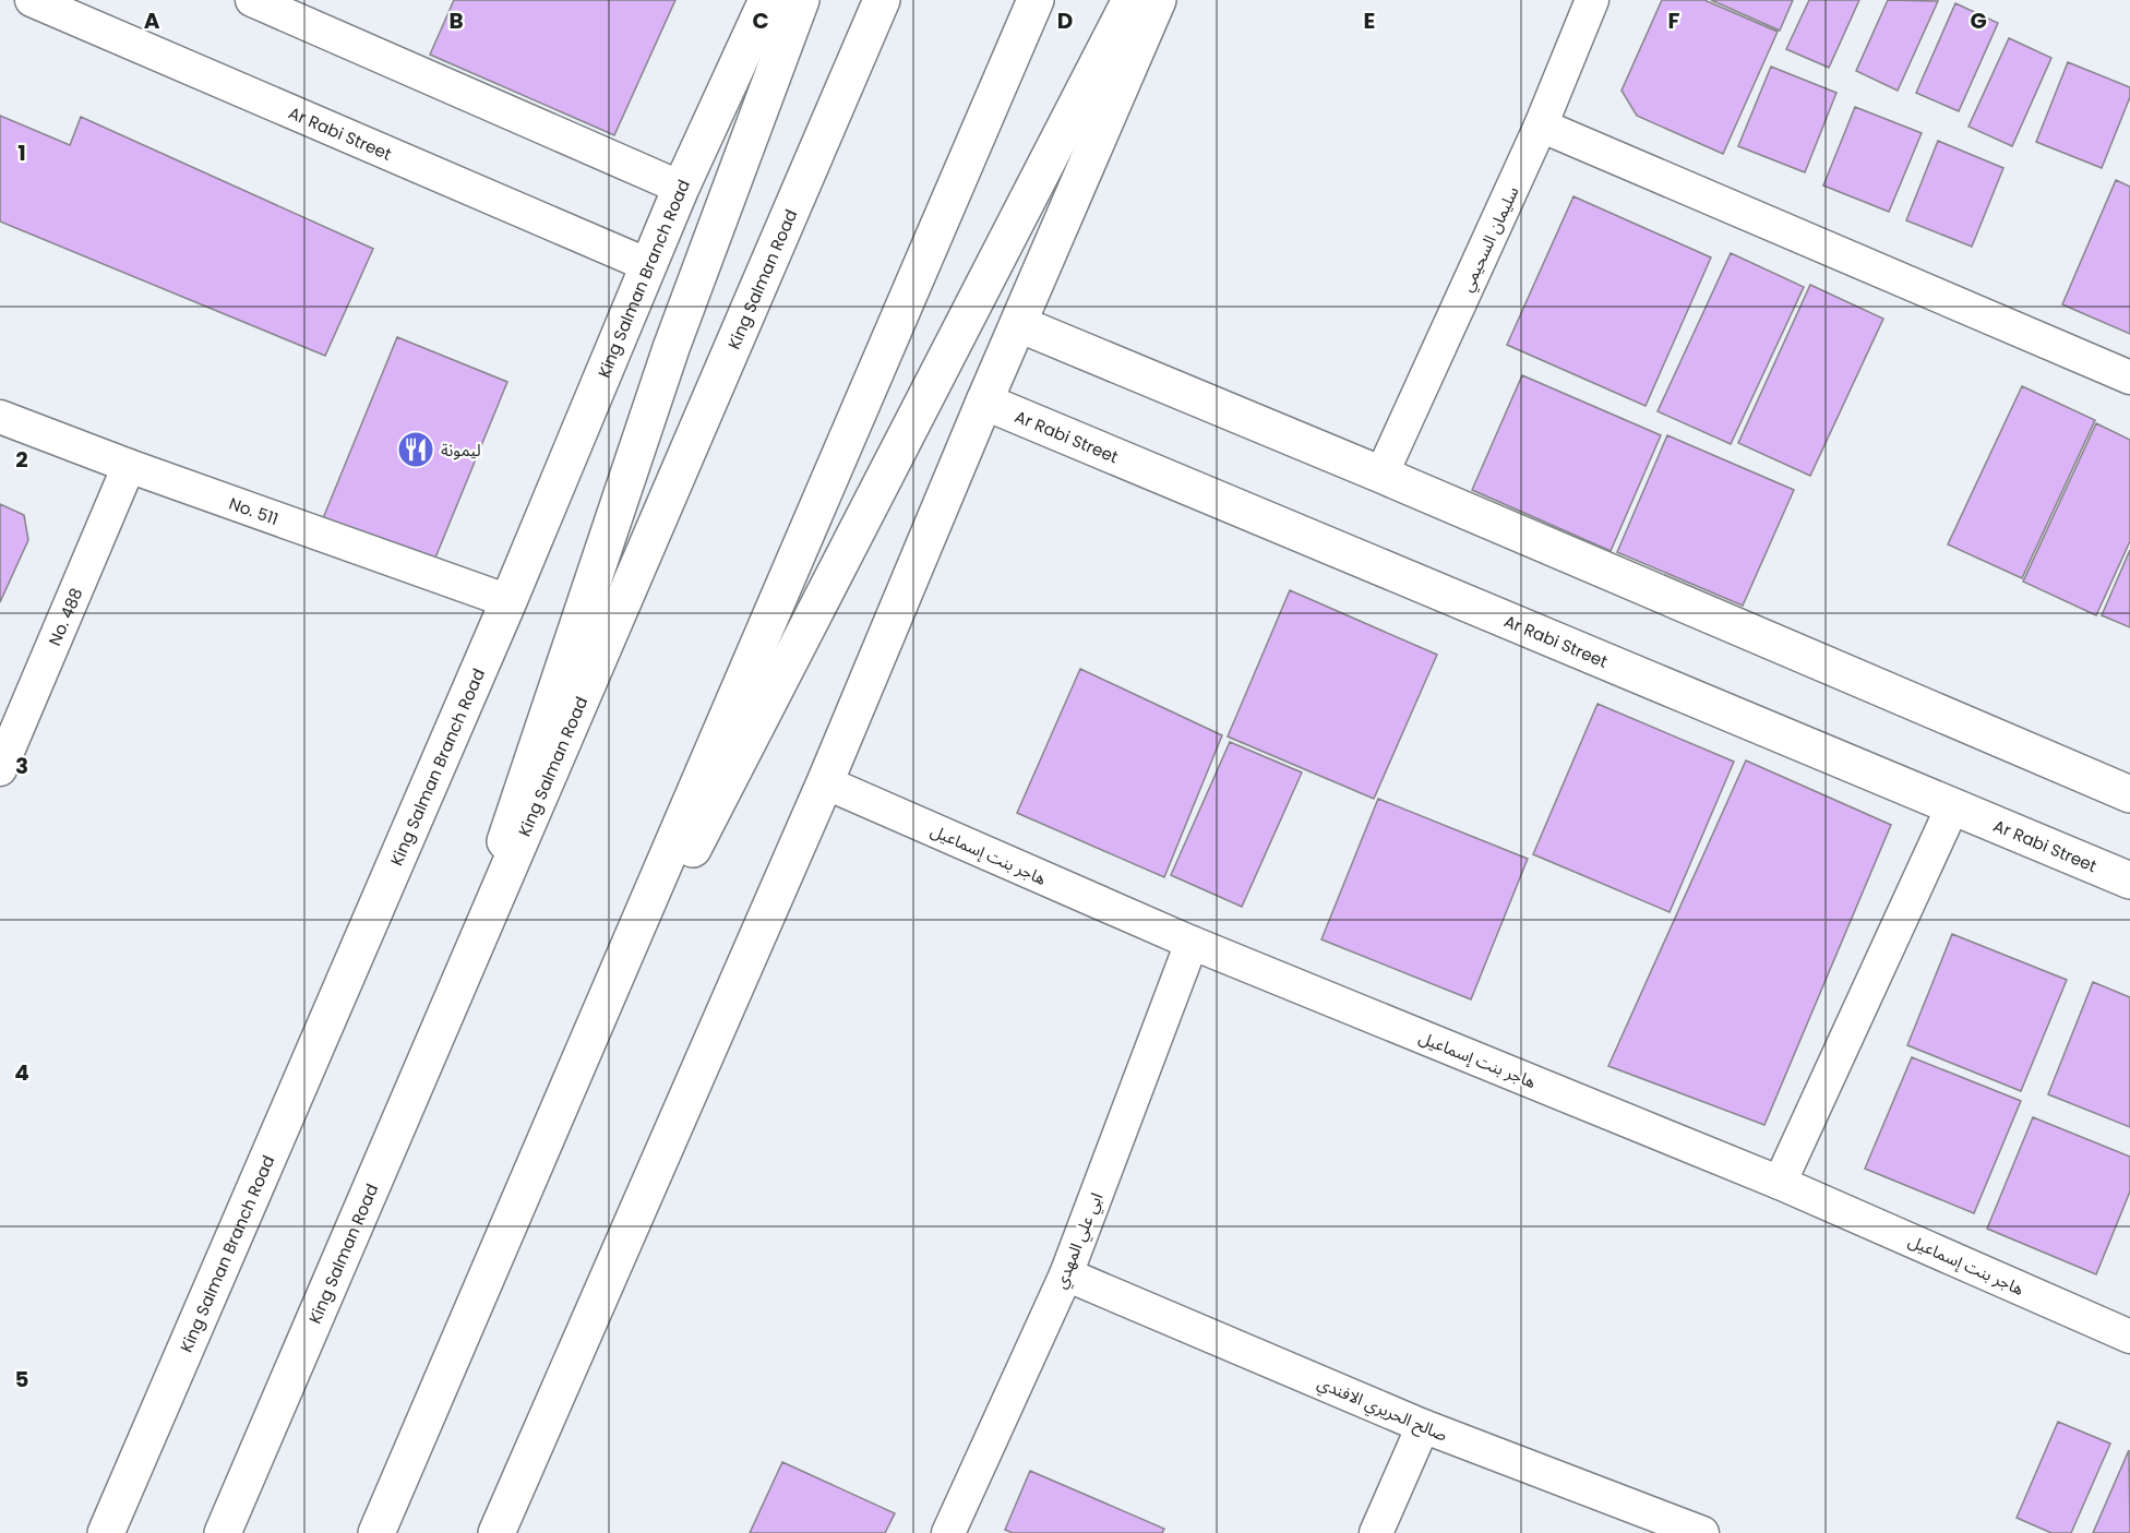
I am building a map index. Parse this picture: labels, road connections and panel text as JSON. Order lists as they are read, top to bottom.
{
  "streets": {
    "main road": ["Ar Rabi Street", "King Salman Branch Road", "King Salman Road"],
    "street": [
      "سليمان السحيمي",
      "No. 511",
      "No. 488",
      "هاجر بنت إسماعيل",
      "ابي علي المهدي",
      "صالح الحريري الافندي"
    ]
  },
  "crossings": [
    ["Ar Rabi Street", "King Salman Branch Road"],
    ["King Salman Branch Road", "No. 511"],
    ["No. 511", "No. 488"],
    ["هاجر بنت إسماعيل", "ابي علي المهدي"],
    ["ابي علي المهدي", "صالح الحريري الافندي"]
  ],
  "places": {
    "restaurant": ["ليمونة"]
  },
  "grid": {
    "columns": [
      "A",
      "B",
      "C",
      "D",
      "E",
      "F",
      "G"
    ],
    "rows": [
      "1",
      "2",
      "3",
      "4",
      "5"
    ]
  }
}
